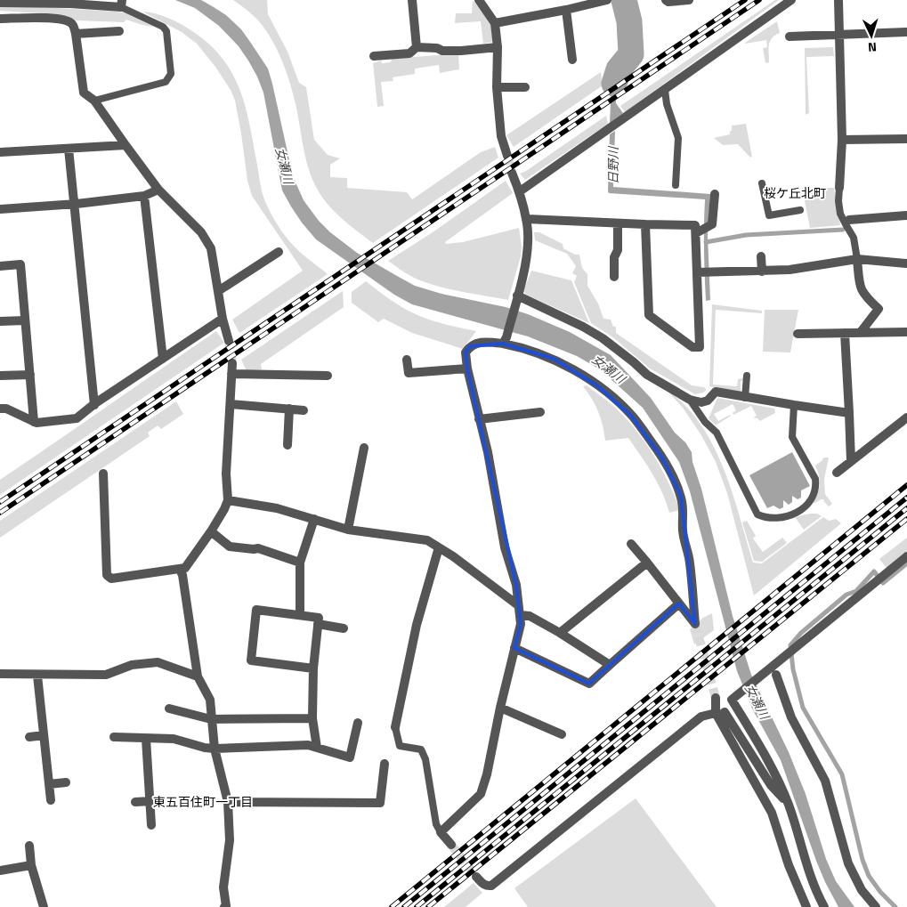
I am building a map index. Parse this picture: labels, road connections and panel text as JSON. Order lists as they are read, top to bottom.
{
  "districts": ["桜ケ丘北町", "東五百住町一丁目"],
  "water": ["女瀬川", "日野川"],
  "north": "bottom"
}
